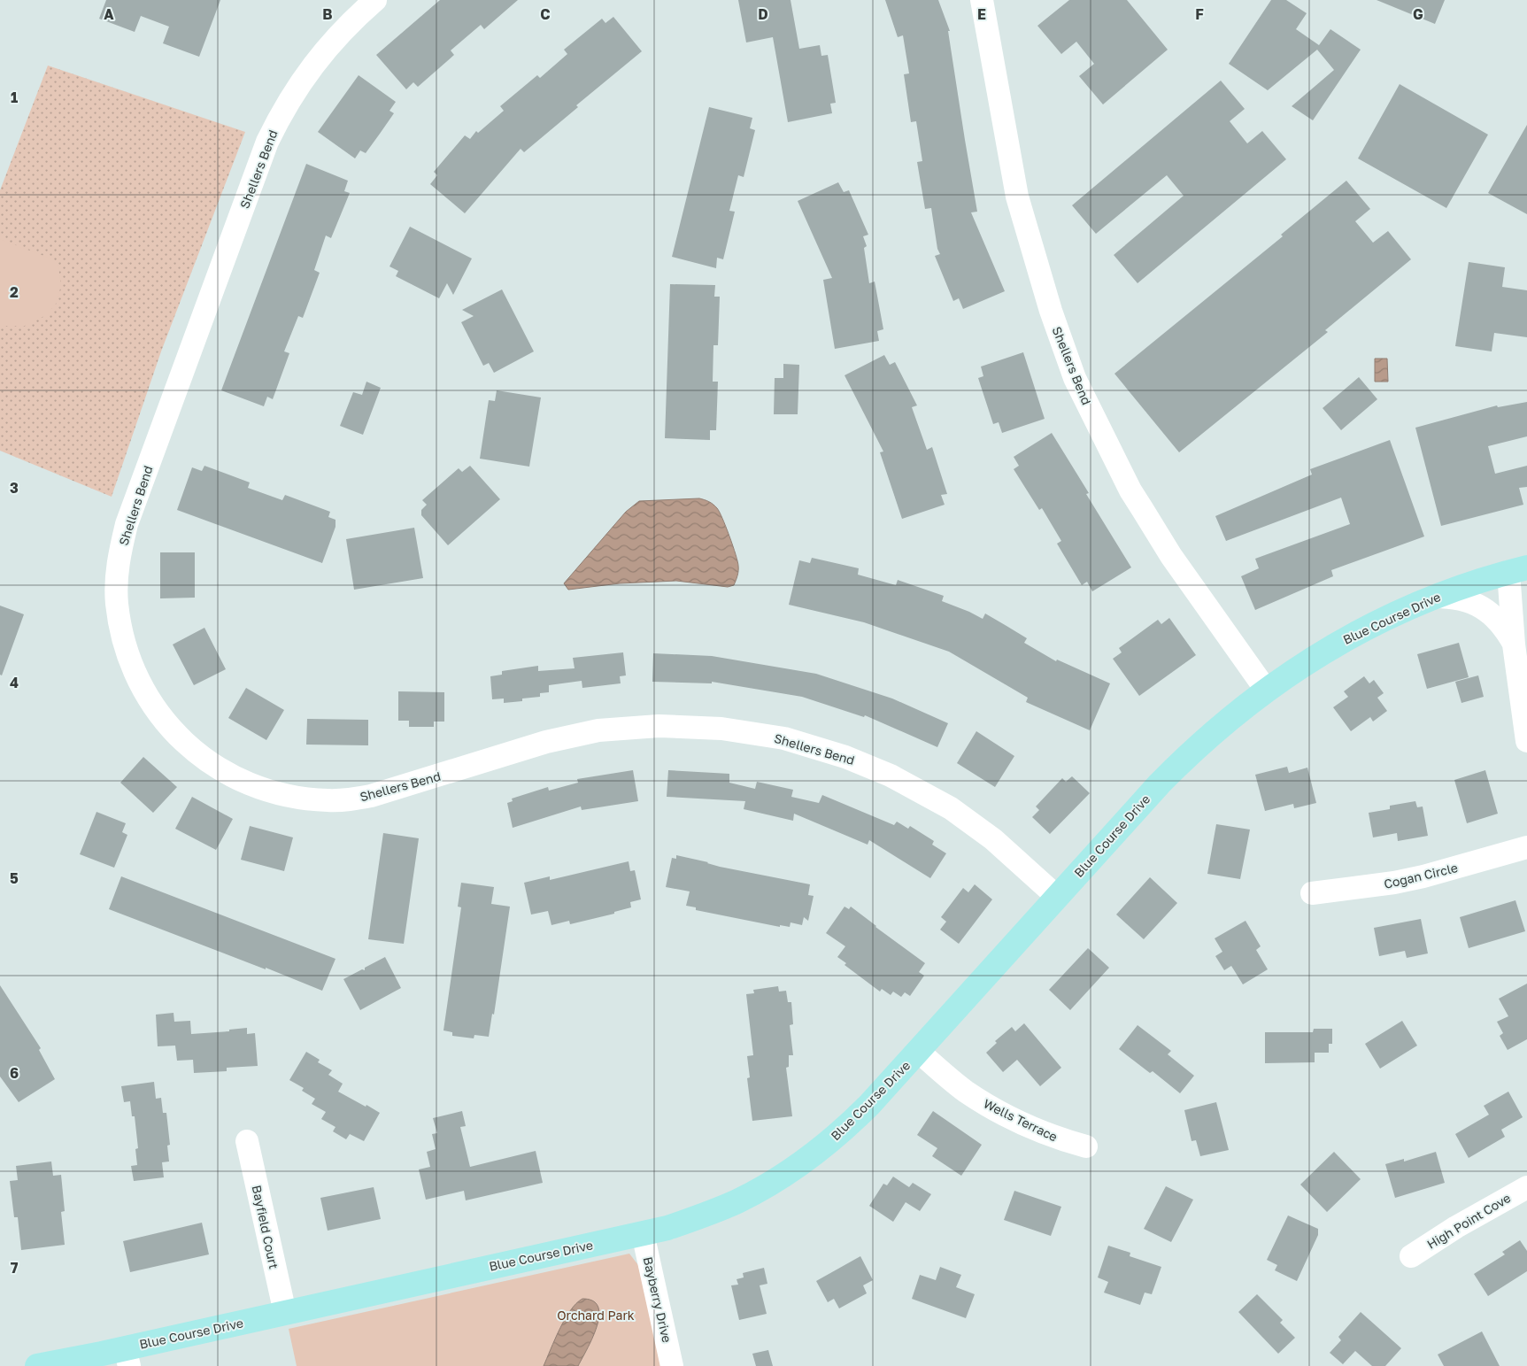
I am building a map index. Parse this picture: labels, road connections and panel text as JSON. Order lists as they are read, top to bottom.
{
  "streets": {
    "main road": ["Blue Course Drive"],
    "street": [
      "Shellers Bend",
      "Cogan Circle",
      "Wells Terrace",
      "High Point Cove",
      "Bayfield Court",
      "Bayberry Drive"
    ]
  },
  "crossings": [
    ["Shellers Bend", "Blue Course Drive"],
    ["Blue Course Drive", "Wells Terrace"],
    ["Blue Course Drive", "Bayfield Court"],
    ["Blue Course Drive", "Bayberry Drive"]
  ],
  "parks": ["Orchard Park"],
  "grid": {
    "columns": [
      "A",
      "B",
      "C",
      "D",
      "E",
      "F",
      "G"
    ],
    "rows": [
      "1",
      "2",
      "3",
      "4",
      "5",
      "6",
      "7"
    ]
  }
}
